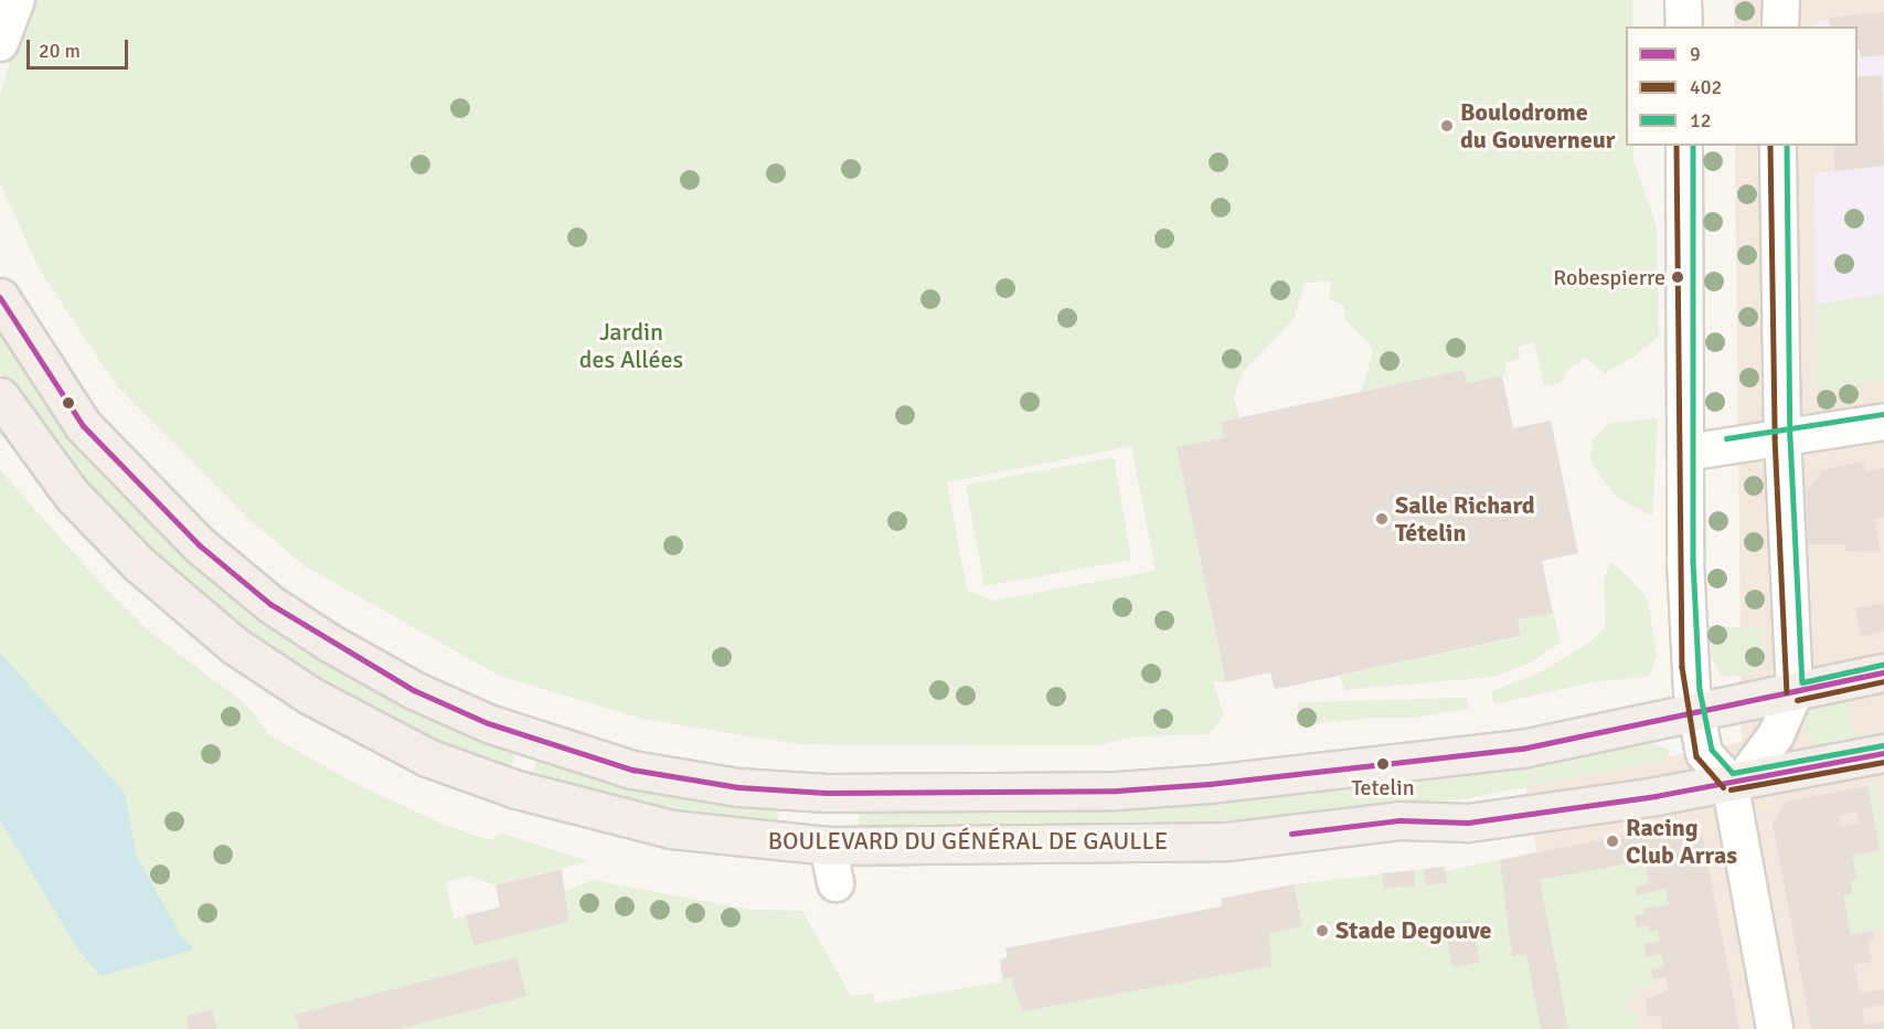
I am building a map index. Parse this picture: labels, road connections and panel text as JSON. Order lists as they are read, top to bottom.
{
  "streets": {
    "main road": ["BOULEVARD DU GÉNÉRAL DE GAULLE"]
  },
  "parks": ["Jardin des Allées"],
  "places": [
    "Boulodrome du Gouverneur",
    "Robespierre",
    "Salle Richard Tételin",
    "Tetelin",
    "Racing Club Arras",
    "Stade Degouve"
  ],
  "lines": ["transit line 402", "transit line 12", "transit line 9"],
  "legend": ["9", "402", "12"],
  "scale_bar": "20 m"
}
